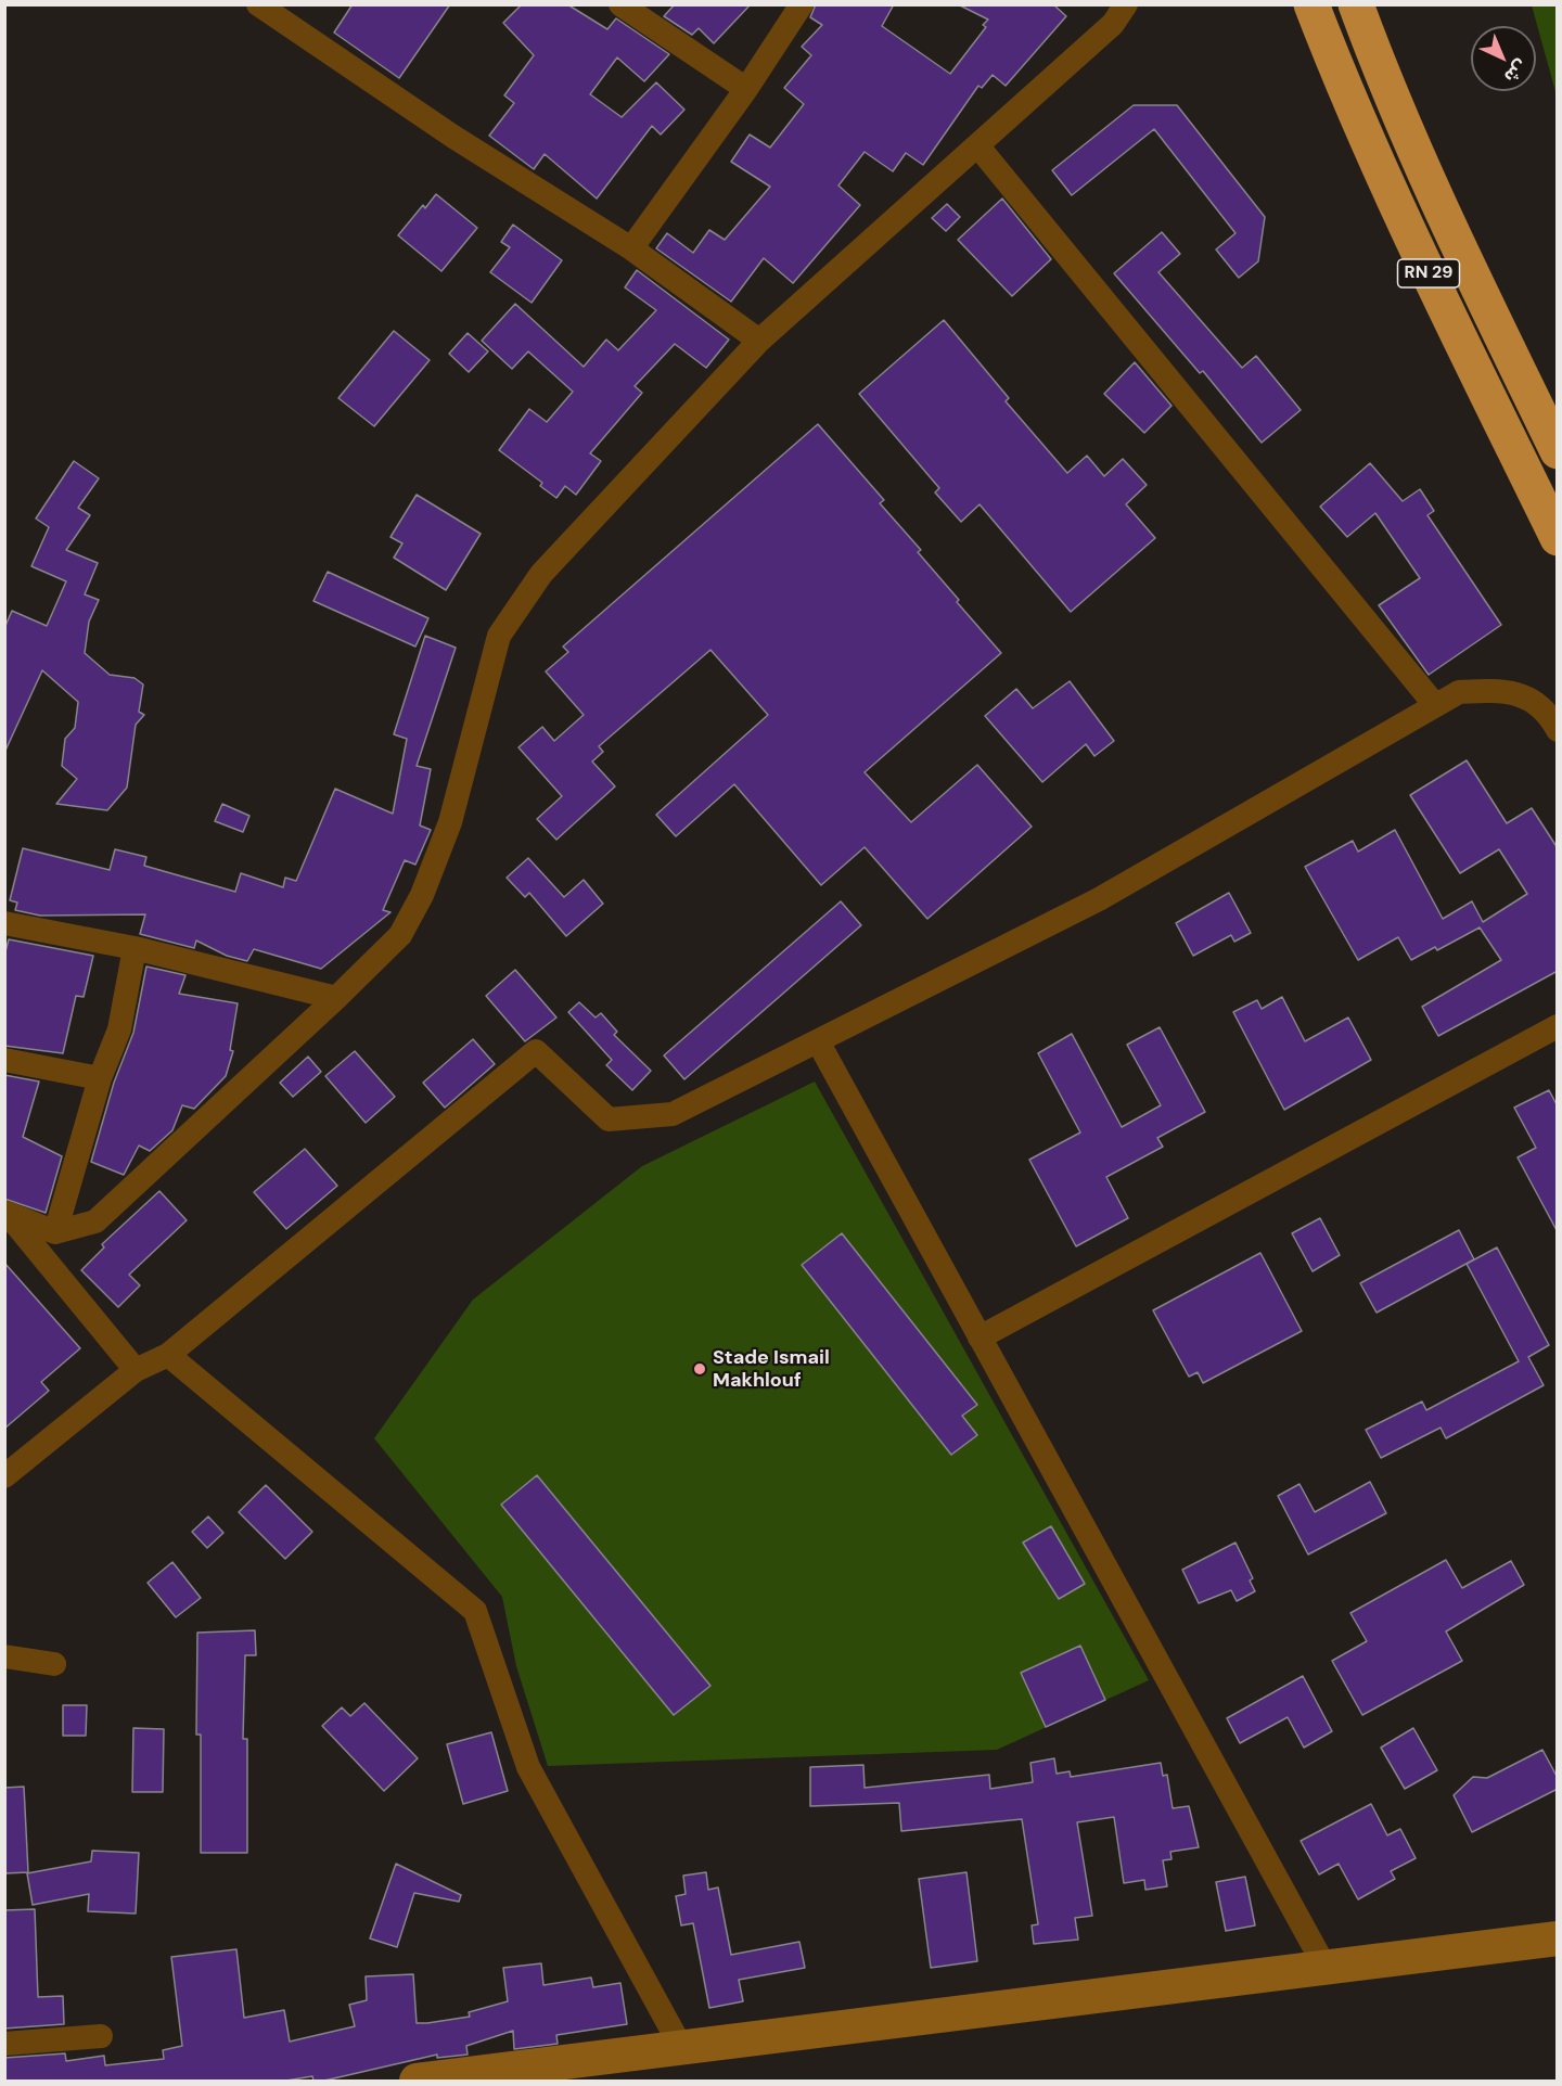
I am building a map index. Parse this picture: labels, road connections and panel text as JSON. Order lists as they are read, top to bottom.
{
  "streets": {
    "highway": ["RN 29"]
  },
  "places": ["Stade Ismail Makhlouf"],
  "north": "bottom right"
}
